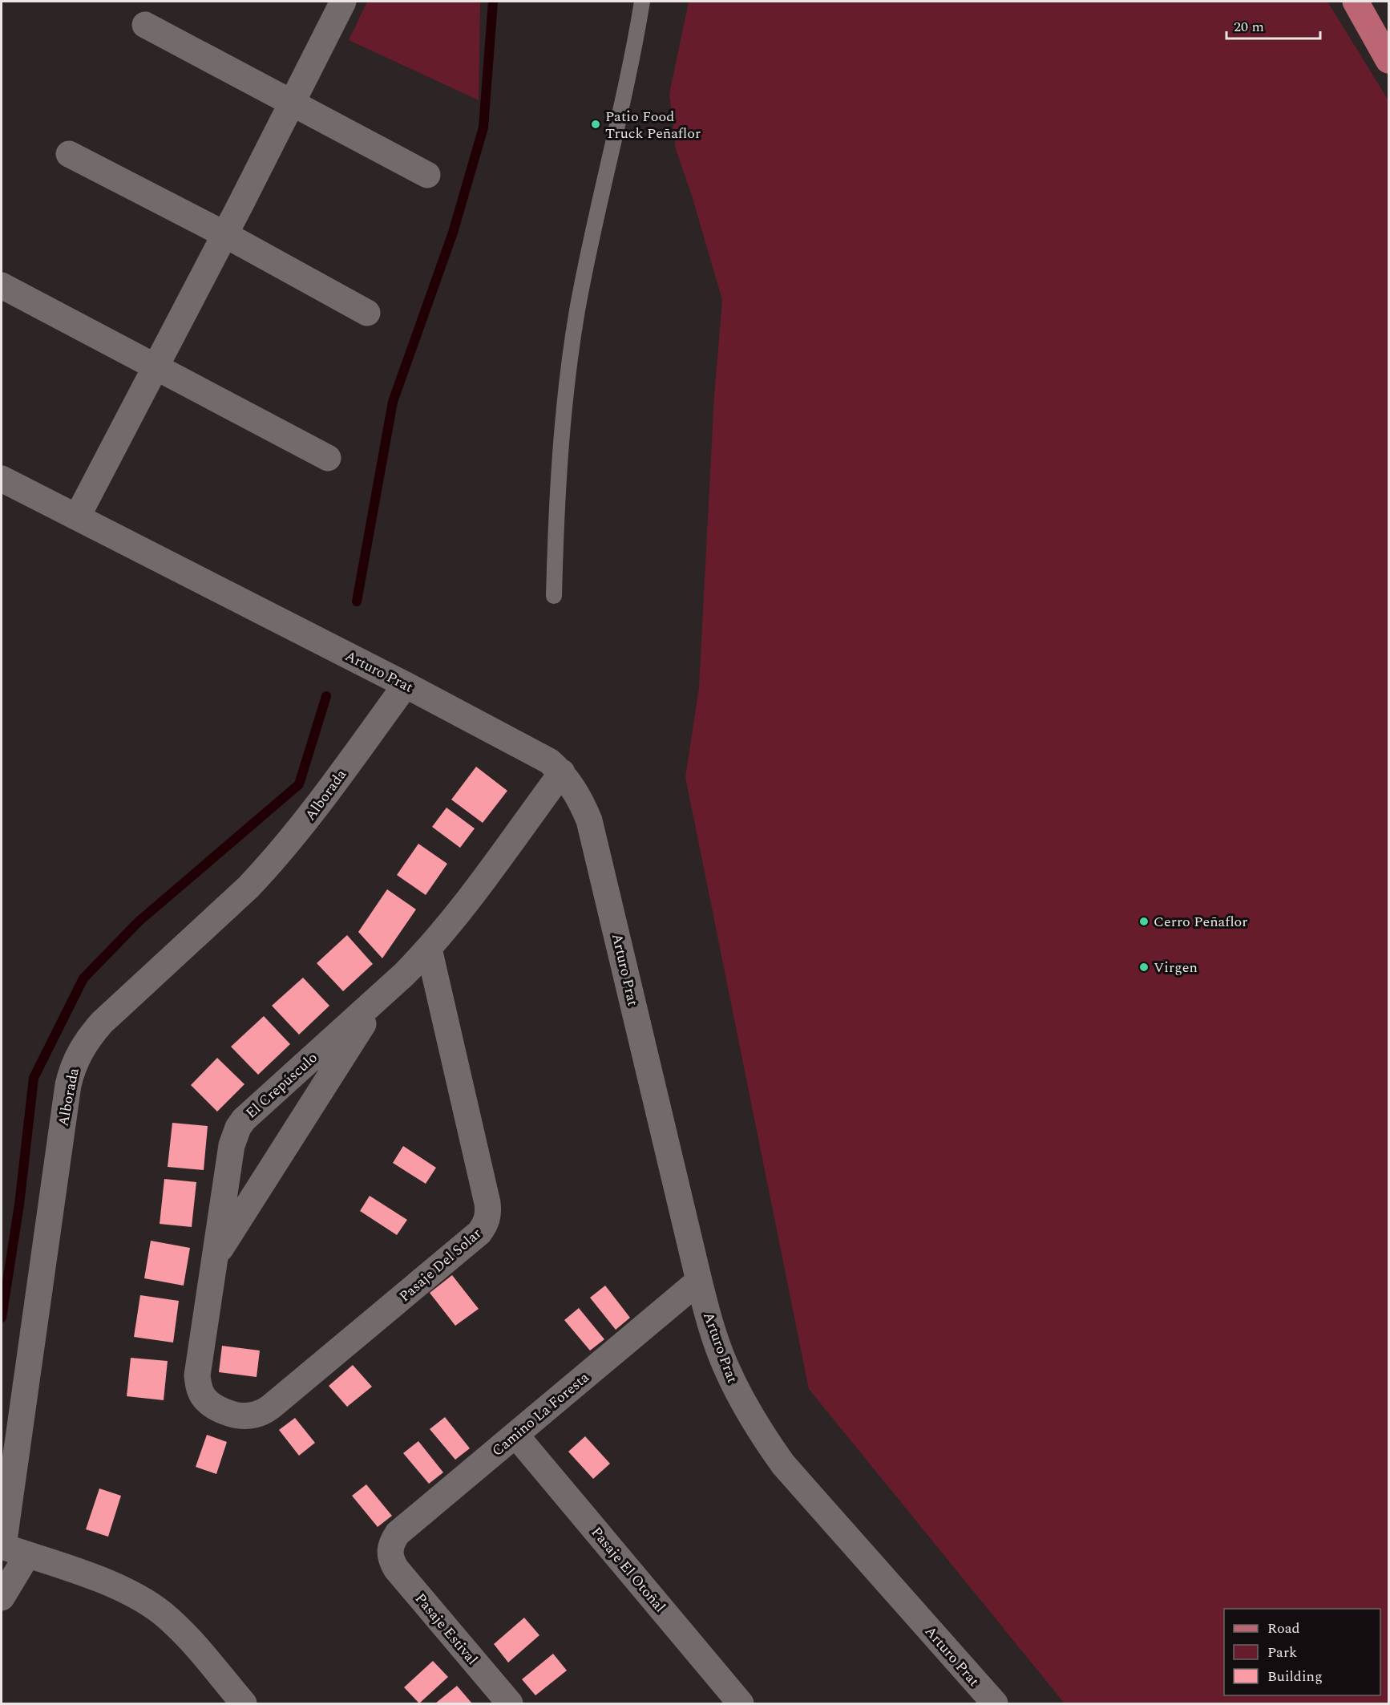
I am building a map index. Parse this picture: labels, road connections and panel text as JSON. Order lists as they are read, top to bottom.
{
  "streets": {
    "street": [
      "Arturo Prat",
      "Alborada",
      "El Crepúsculo",
      "Pasaje Del Solar",
      "Camino La Foresta",
      "Pasaje El Otoñal",
      "Pasaje Estival"
    ]
  },
  "crossings": [
    ["Arturo Prat", "Alborada"],
    ["Arturo Prat", "El Crepúsculo"],
    ["Arturo Prat", "Camino La Foresta"],
    ["El Crepúsculo", "Pasaje Del Solar"],
    ["Camino La Foresta", "Pasaje El Otoñal"],
    ["Camino La Foresta", "Pasaje Estival"]
  ],
  "places": ["Patio Food Truck Peñaflor", "Cerro Peñaflor", "Virgen"],
  "legend": ["Road", "Park", "Building"],
  "scale_bar": "20 m"
}
